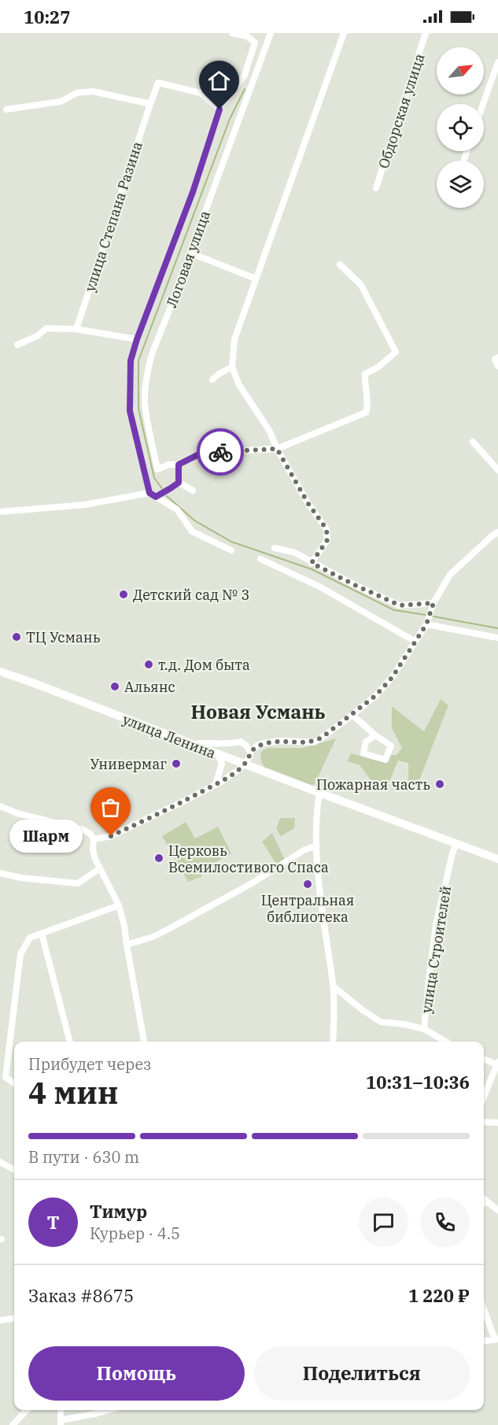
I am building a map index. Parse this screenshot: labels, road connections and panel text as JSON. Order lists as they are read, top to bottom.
{
  "streets": {
    "main road": ["улица Ленина"],
    "street": [
      "Обдорская улица",
      "улица Степана Разина",
      "Логовая улица",
      "улица Строителей"
    ]
  },
  "crossings": [
    ["улица Ленина", "улица Строителей"]
  ],
  "districts": ["Новая Усмань"],
  "places": [
    "Детский сад № 3",
    "ТЦ Усмань",
    "т.д. Дом быта",
    "Альянс",
    "Универмаг",
    "Пожарная часть",
    "Шарм",
    "Церковь Всемилостивого Спаса",
    "Центральная библиотека"
  ],
  "north": "top right",
  "page": {
    "status": "10:27",
    "bubble": "Шарм",
    "heading": ["4 мин", "Прибудет через", "10:31–10:36"],
    "panel": [
      "Тимур",
      "Курьер · 4.5",
      "Заказ #8675",
      "1 220 ₽"
    ],
    "bar": "В пути · 630 m",
    "round": "Т",
    "buttons": ["Помощь", "Поделиться"]
  }
}
